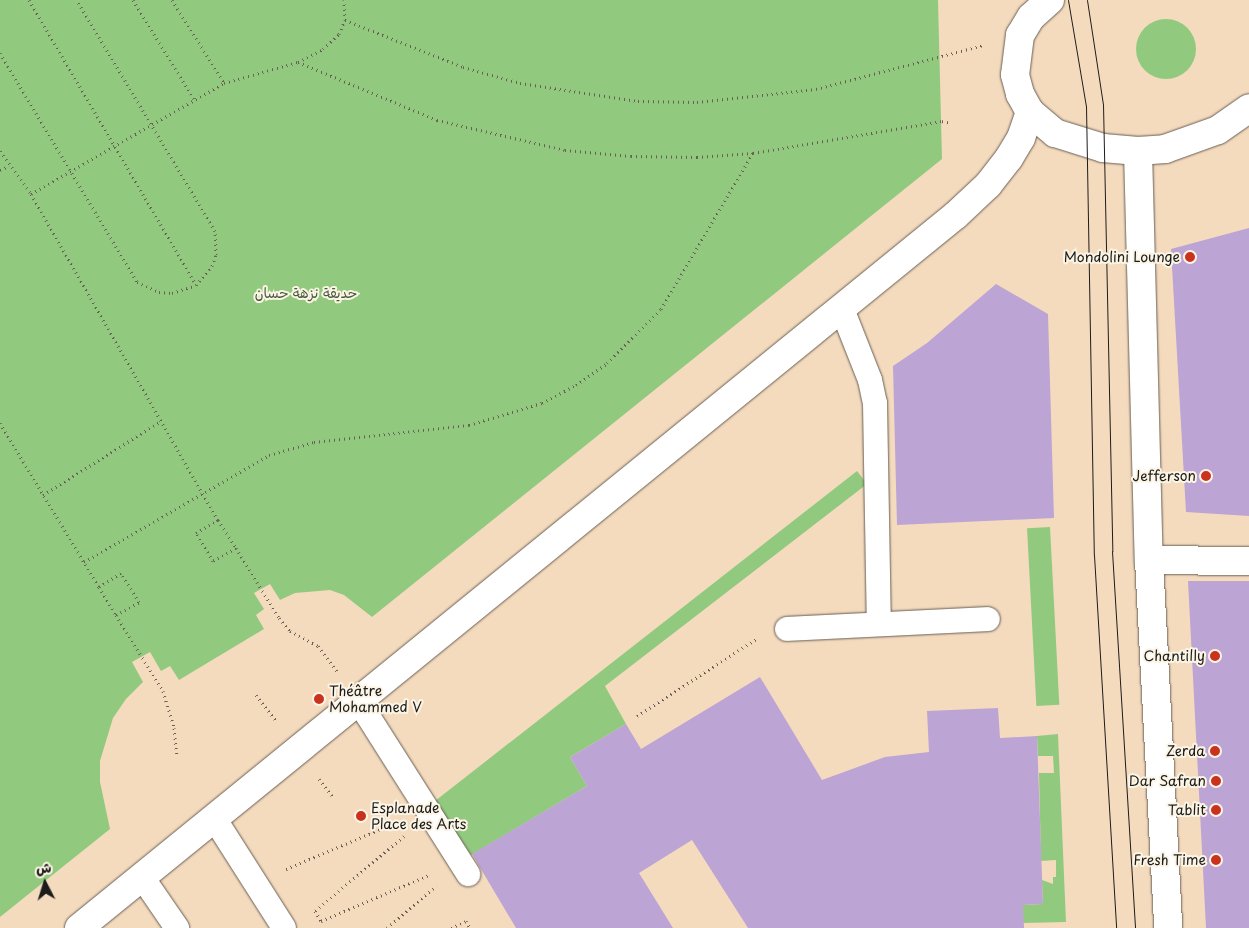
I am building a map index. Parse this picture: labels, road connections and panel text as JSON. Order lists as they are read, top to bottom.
{
  "parks": ["حديقة نزهة حسان"],
  "places": [
    "Mondolini Lounge",
    "Jefferson",
    "Chantilly",
    "Théâtre Mohammed V",
    "Zerda",
    "Dar Safran",
    "Tablit",
    "Esplanade Place des Arts",
    "Fresh Time"
  ],
  "north": "top"
}
